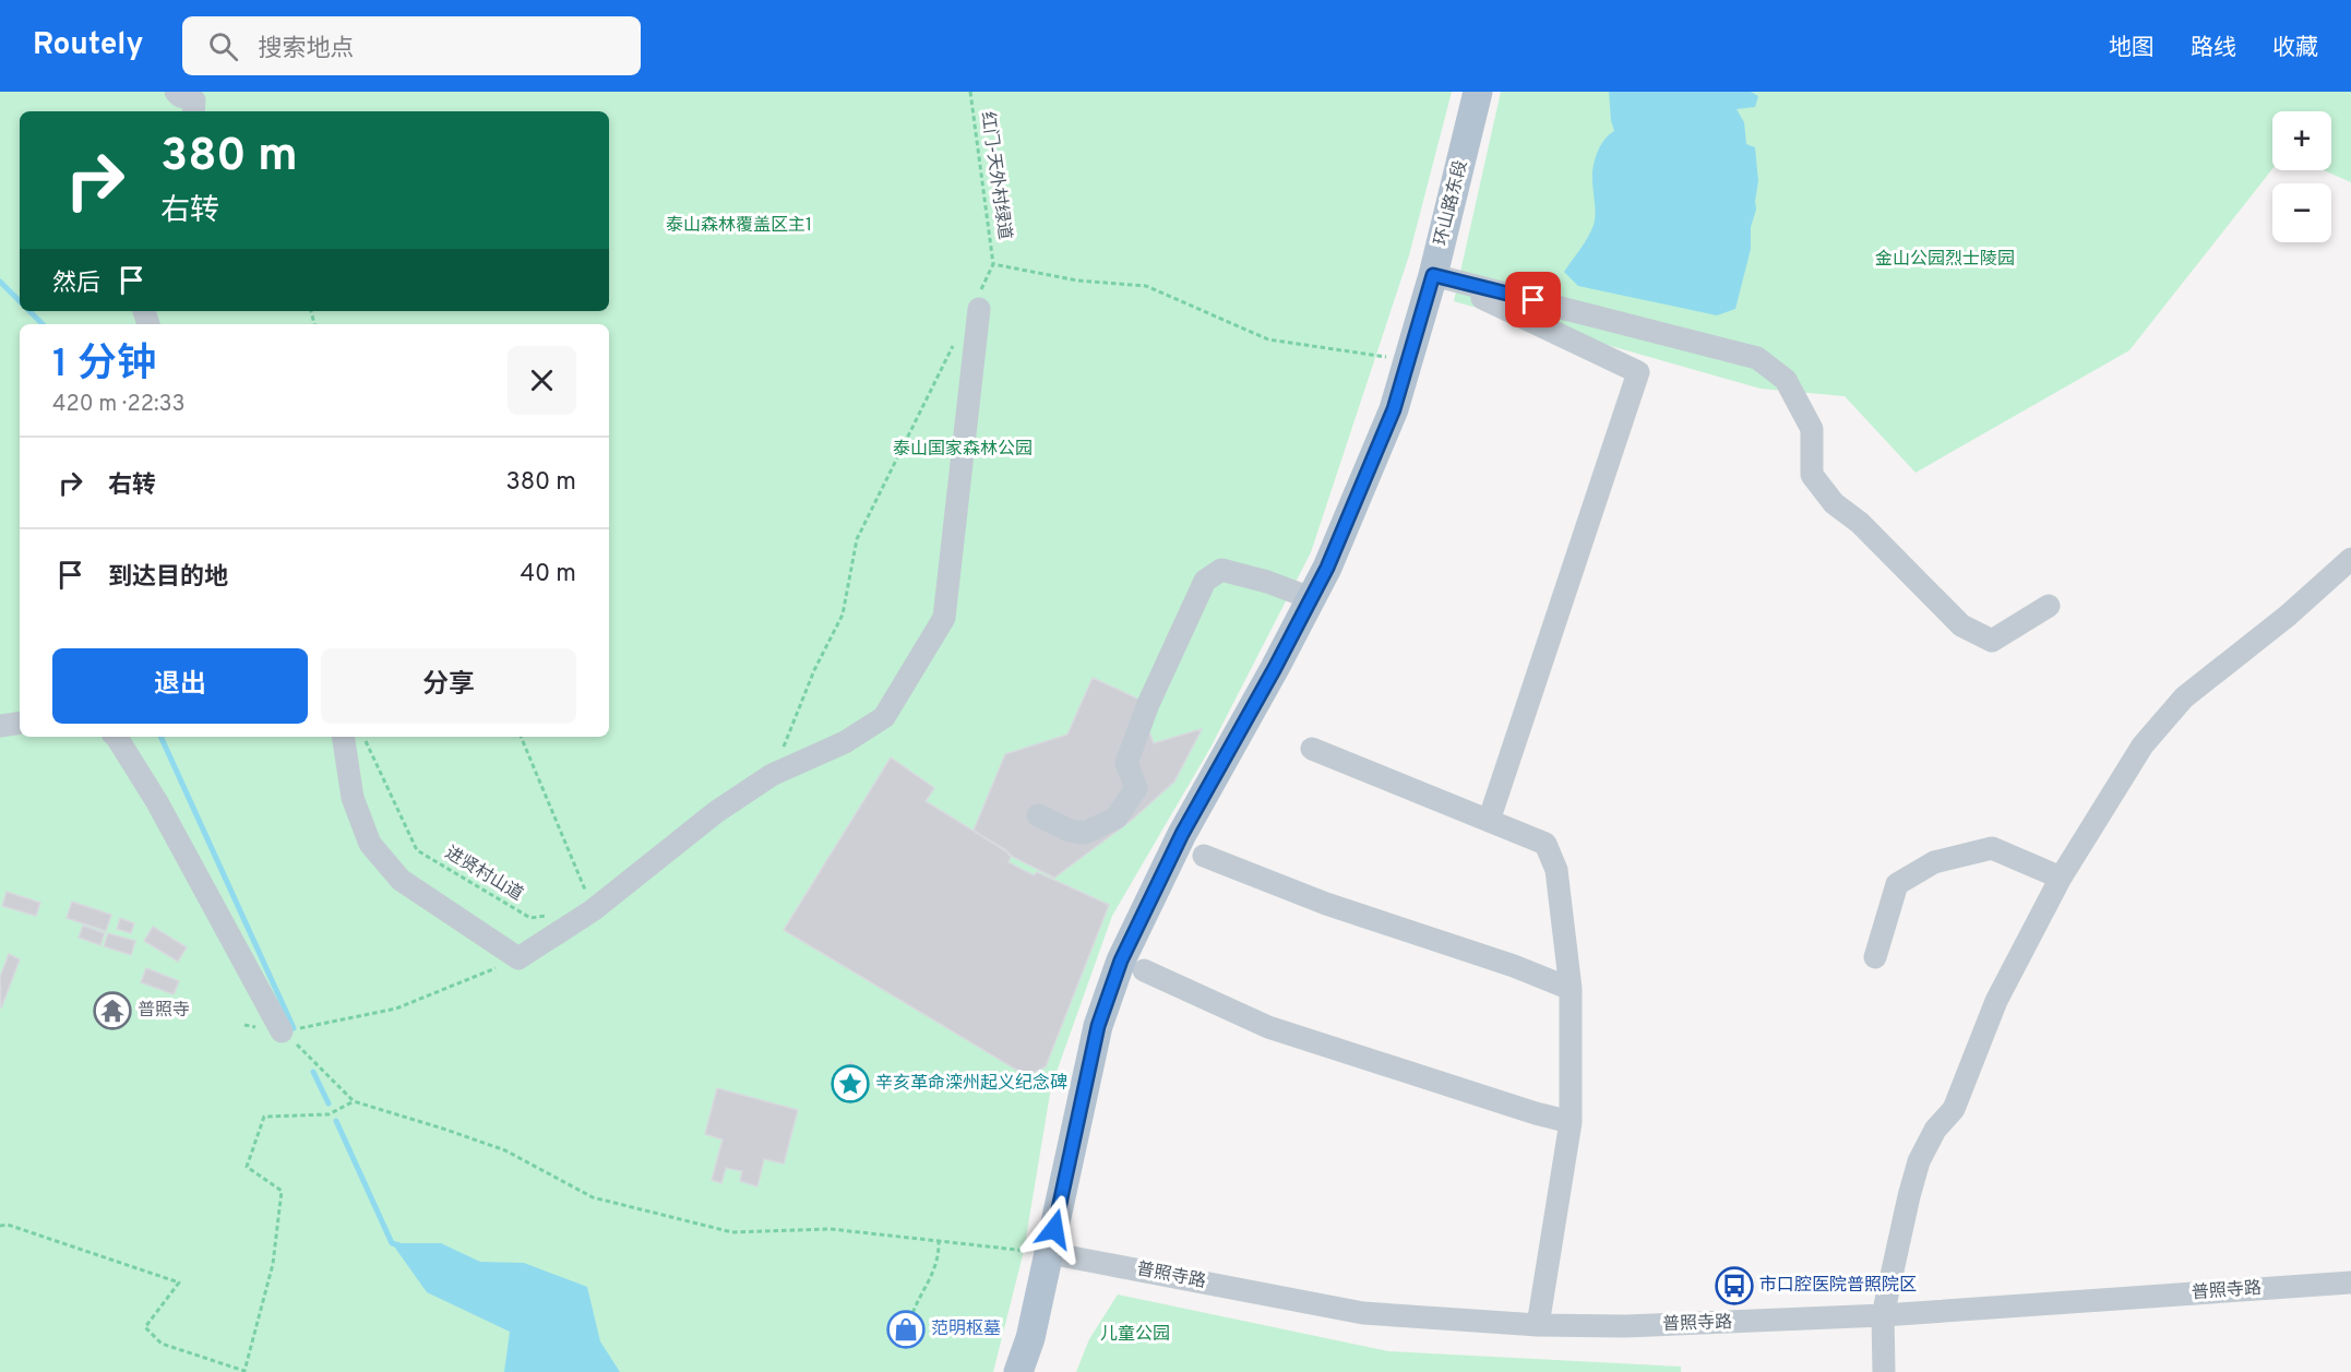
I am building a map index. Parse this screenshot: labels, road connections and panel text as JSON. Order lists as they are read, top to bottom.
{
  "streets": {
    "main road": ["环山路东段"],
    "street": ["普照寺路"],
    "path": ["红门-天外村绿道", "进贤村山道"]
  },
  "crossings": [
    ["环山路东段", "普照寺路"]
  ],
  "parks": [
    "泰山森林覆盖区主1",
    "金山公园烈士陵园",
    "泰山国家森林公园",
    "儿童公园"
  ],
  "places": {
    "temple": ["普照寺"],
    "place": ["辛亥革命滦州起义纪念碑"],
    "bus stop": ["市口腔医院普照院区"],
    "shop": ["范明枢墓"]
  },
  "page": {
    "header": "Routely",
    "search": "搜索地点",
    "nav": ["地图", "路线", "收藏"],
    "map_buttons": ["+", "−"],
    "turn": ["380 m", "右转"],
    "then": "然后",
    "heading": ["1 分钟", "420 m · 22:33"],
    "list": [
      {
        "name": "右转",
        "value": "380 m"
      },
      {
        "name": "到达目的地",
        "value": "40 m"
      }
    ],
    "buttons": ["退出", "分享"]
  }
}
